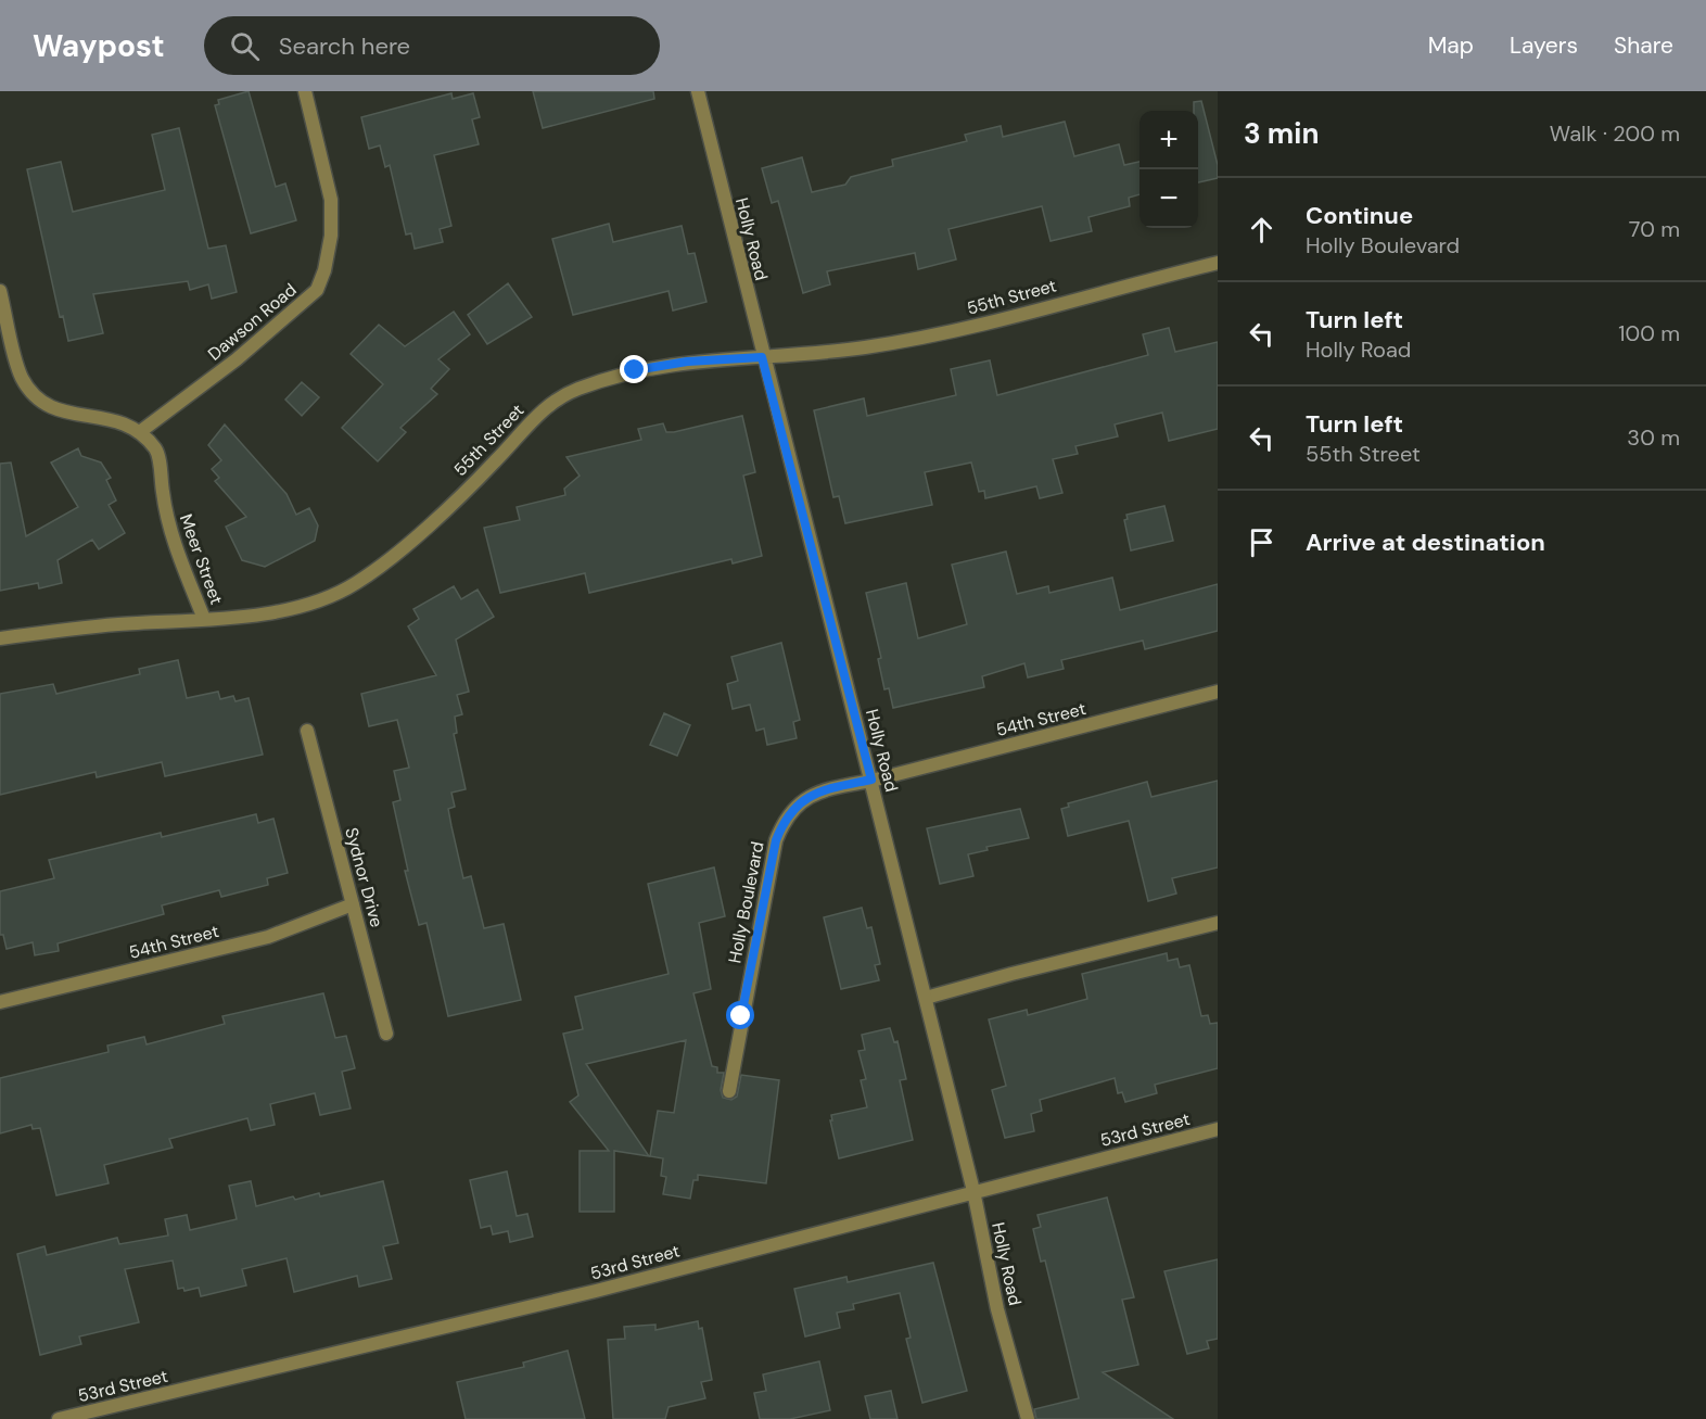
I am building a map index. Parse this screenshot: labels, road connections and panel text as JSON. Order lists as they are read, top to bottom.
{
  "streets": {
    "street": [
      "Holly Road",
      "55th Street",
      "Dawson Road",
      "Meer Street",
      "54th Street",
      "Sydnor Drive",
      "Holly Boulevard",
      "53rd Street"
    ]
  },
  "crossings": [
    ["Holly Road", "55th Street"],
    ["Holly Road", "54th Street"],
    ["Holly Road", "Holly Boulevard"],
    ["Holly Road", "53rd Street"],
    ["55th Street", "Meer Street"],
    ["Dawson Road", "Meer Street"],
    ["54th Street", "Sydnor Drive"],
    ["54th Street", "Holly Boulevard"]
  ],
  "page": {
    "header": "Waypost",
    "search": "Search here",
    "nav": ["Map", "Layers", "Share"],
    "heading": ["3 min", "Walk · 200 m"],
    "map_buttons": ["+", "−"],
    "list": [
      ["Continue", "Holly Boulevard", "70 m"],
      ["Turn left", "Holly Road", "100 m"],
      ["Turn left", "55th Street", "30 m"],
      "Arrive at destination"
    ]
  }
}
